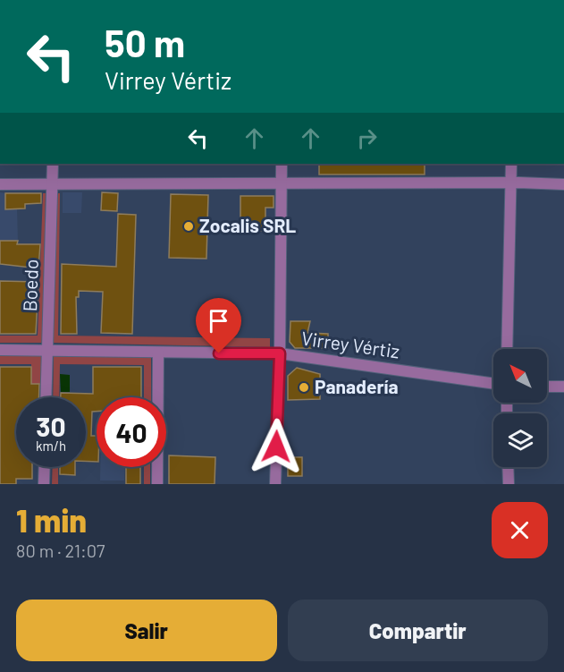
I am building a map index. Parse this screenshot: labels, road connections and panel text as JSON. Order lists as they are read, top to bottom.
{
  "streets": {
    "street": ["Boedo", "Virrey Vértiz"]
  },
  "crossings": [
    ["Boedo", "Virrey Vértiz"]
  ],
  "places": ["Zocalis SRL", "Panadería"],
  "north": "top left",
  "page": {
    "turn": ["50 m", "Virrey Vértiz"],
    "speed": "30 km/h",
    "limit": "40",
    "heading": ["1 min", "80 m · 21:07"],
    "buttons": ["Salir", "Compartir"]
  }
}
